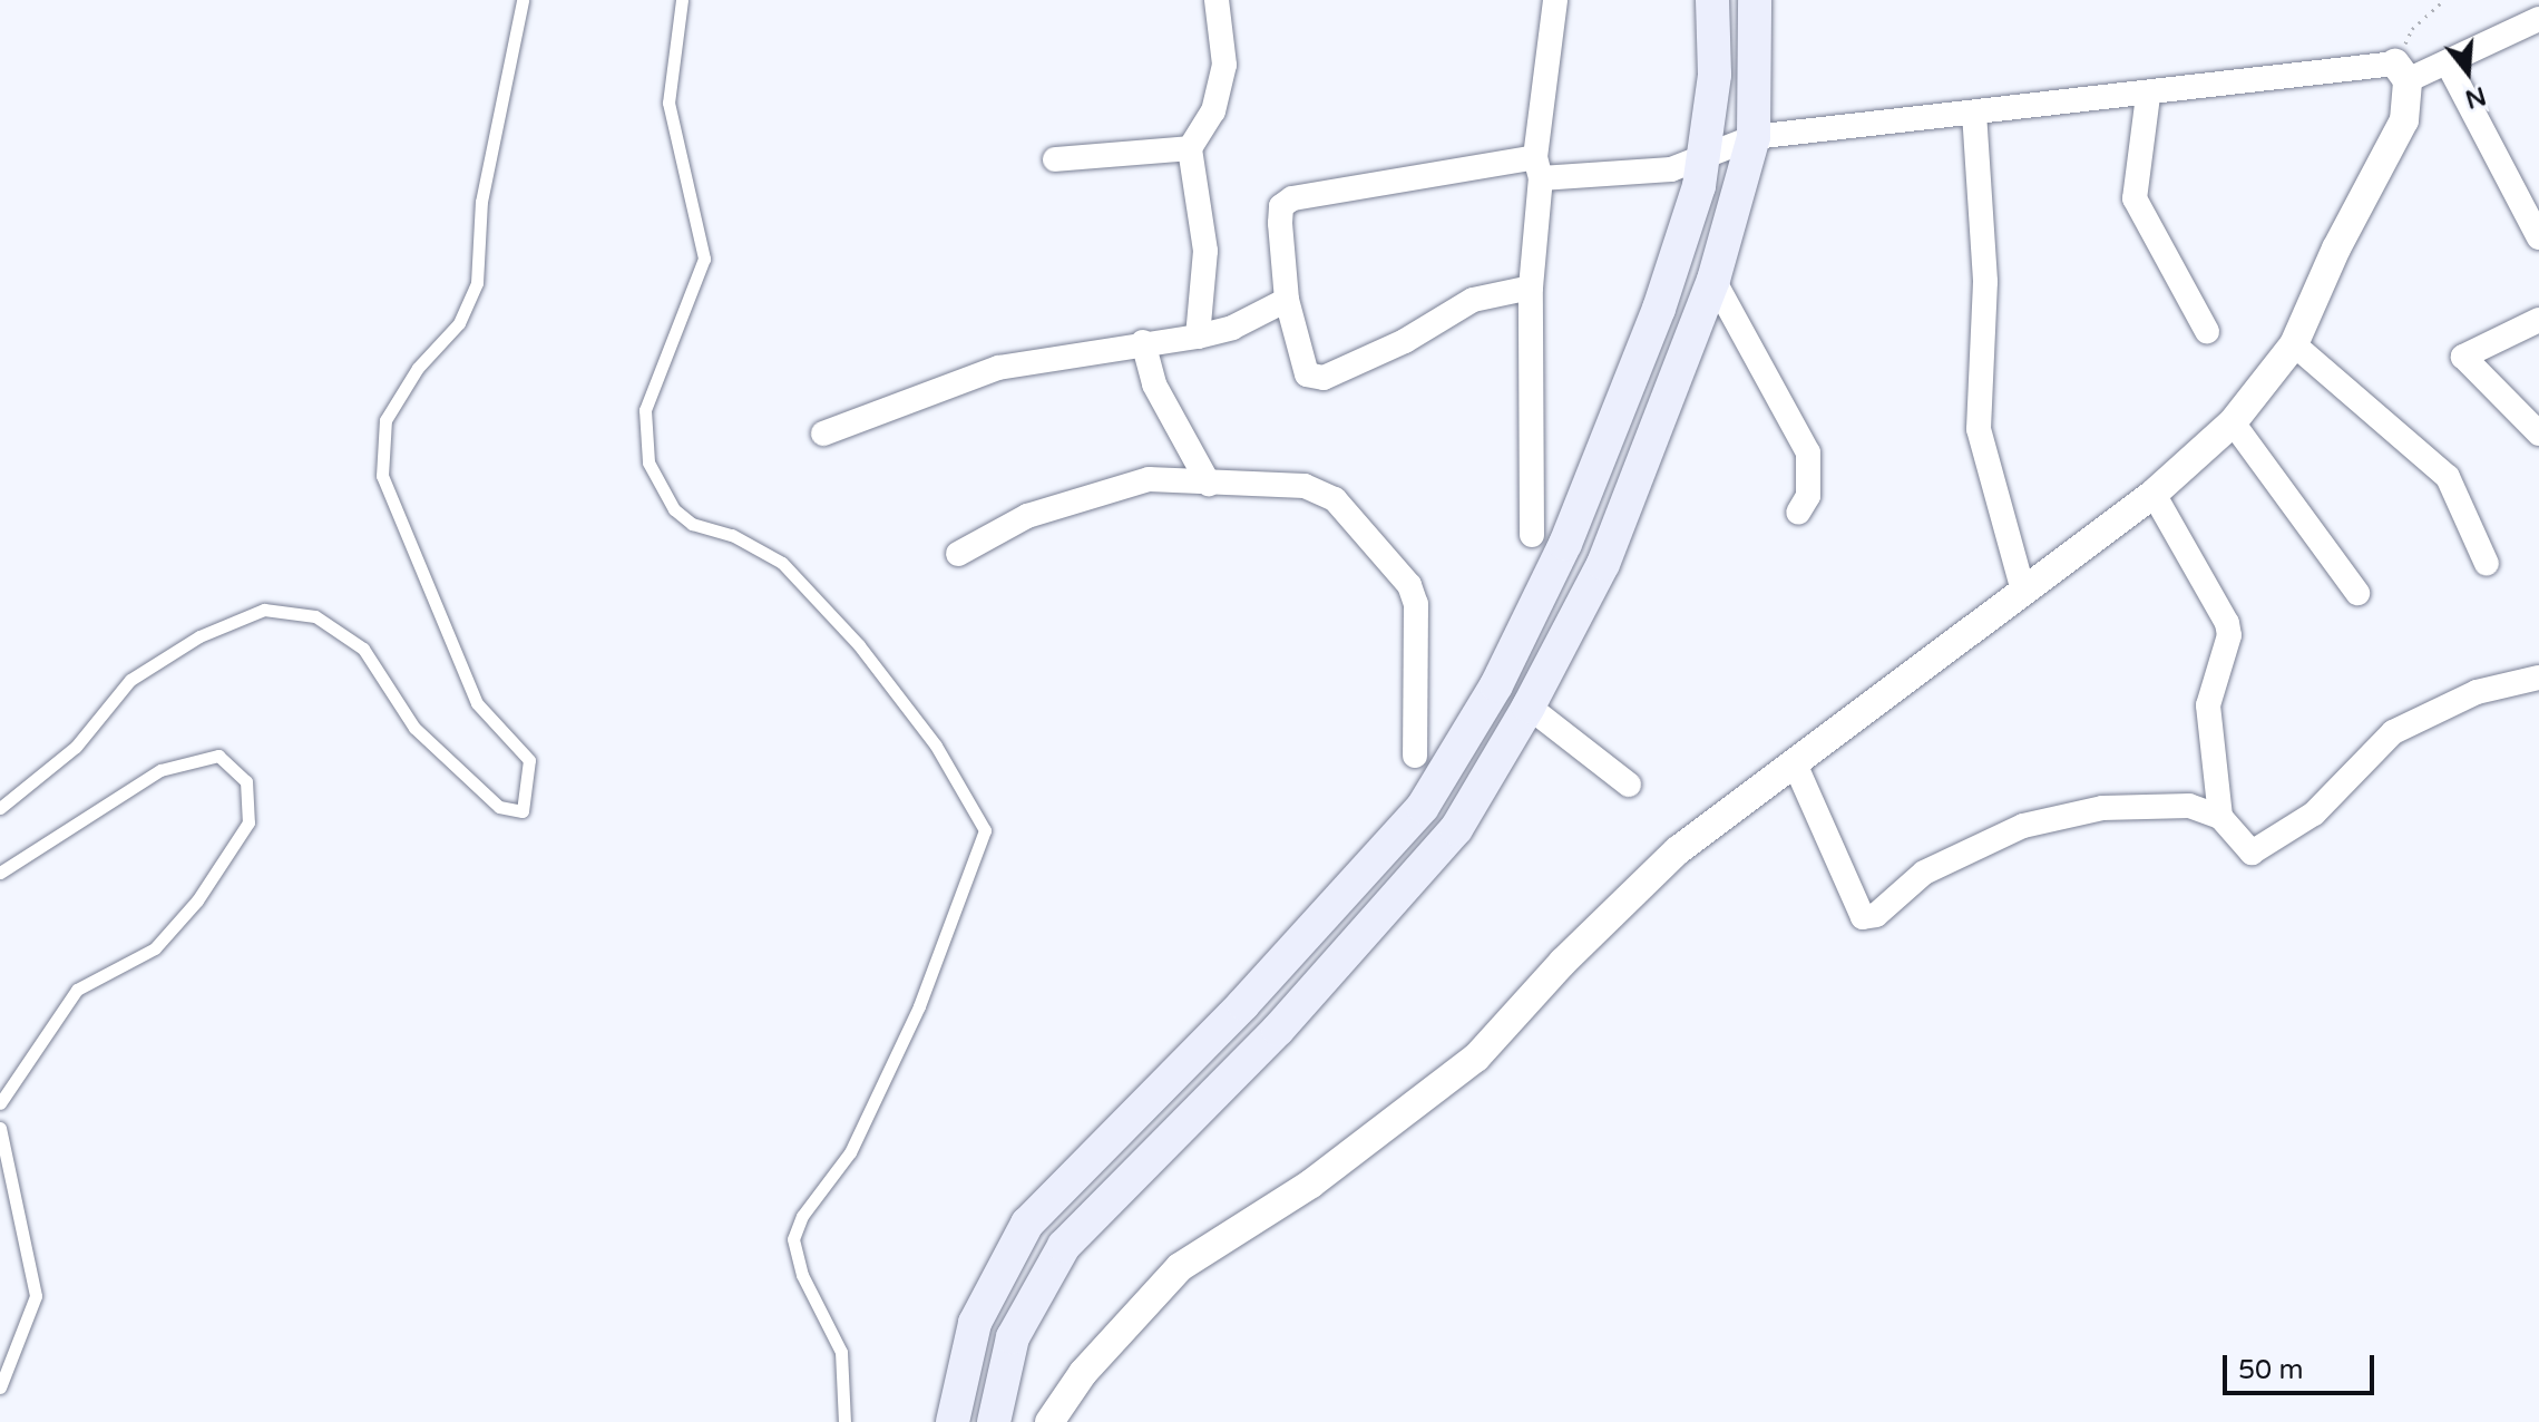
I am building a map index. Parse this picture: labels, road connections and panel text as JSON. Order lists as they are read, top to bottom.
{
  "scale_bar": "50 m",
  "north": "bottom"
}
